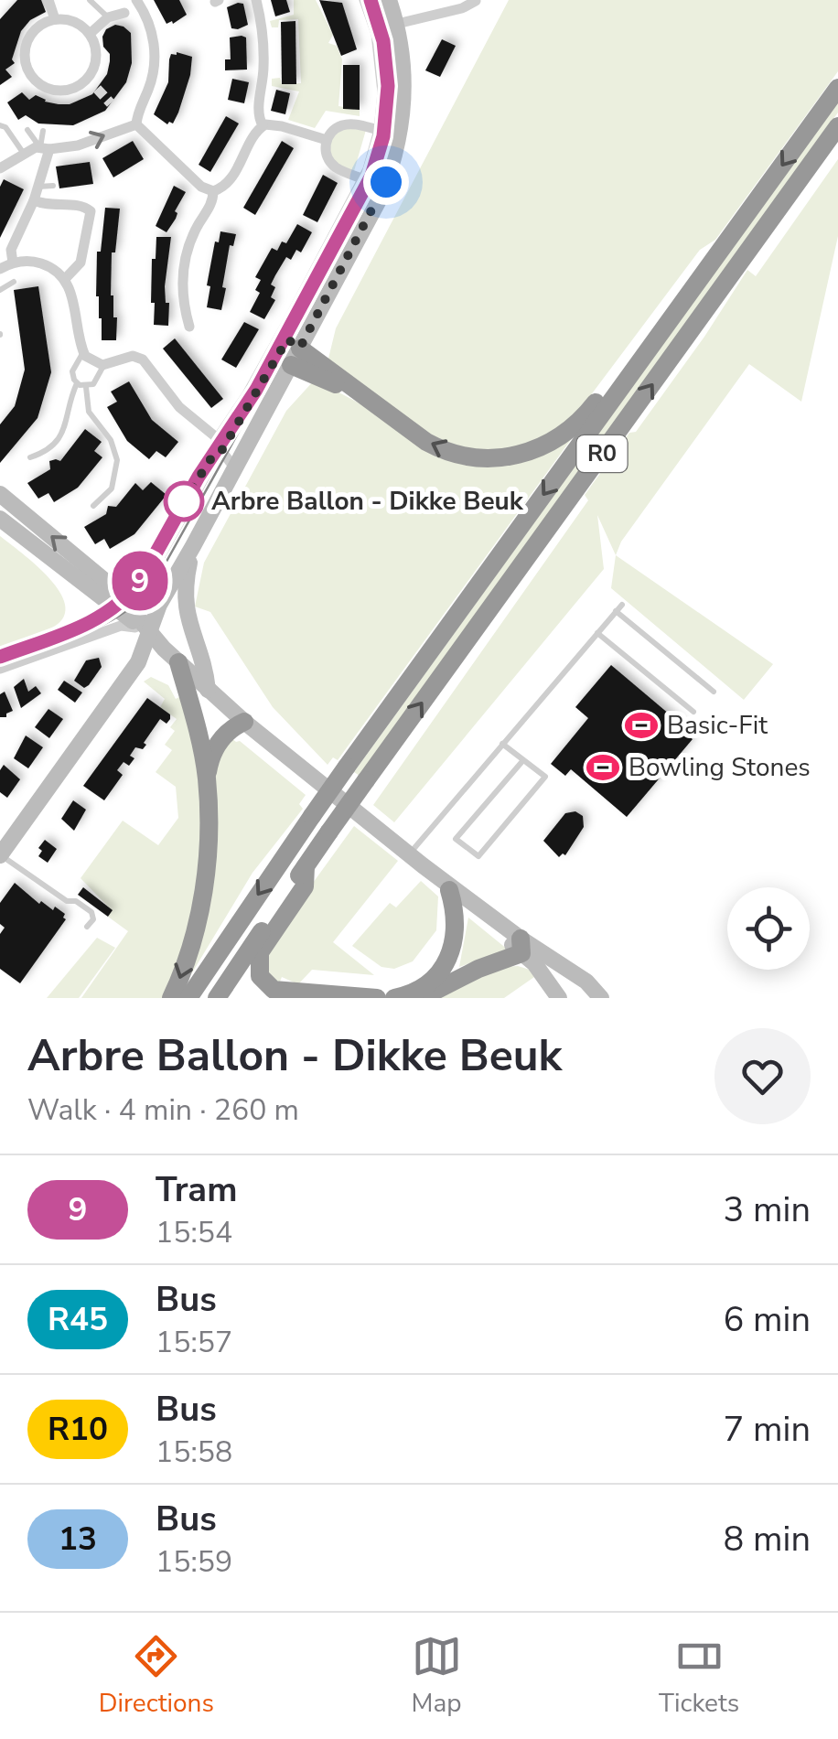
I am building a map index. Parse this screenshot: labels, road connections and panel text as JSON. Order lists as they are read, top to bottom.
{
  "streets": {
    "highway": ["R0"]
  },
  "places": {
    "other": ["Arbre Ballon - Dikke Beuk"],
    "sports": ["Basic-Fit", "Bowling Stones"]
  },
  "lines": ["tram line 9"],
  "page": {
    "on_map": "9",
    "heading": ["Arbre Ballon - Dikke Beuk", "Walk · 4 min · 260 m"],
    "list": [
      {
        "mark": "9",
        "name": "Tram",
        "note": "15:54",
        "value": "3 min"
      },
      {
        "mark": "R45",
        "name": "Bus",
        "note": "15:57",
        "value": "6 min"
      },
      {
        "mark": "R10",
        "name": "Bus",
        "note": "15:58",
        "value": "7 min"
      },
      {
        "mark": "13",
        "name": "Bus",
        "note": "15:59",
        "value": "8 min"
      }
    ],
    "tabs": ["Directions", "Map", "Tickets"]
  }
}
